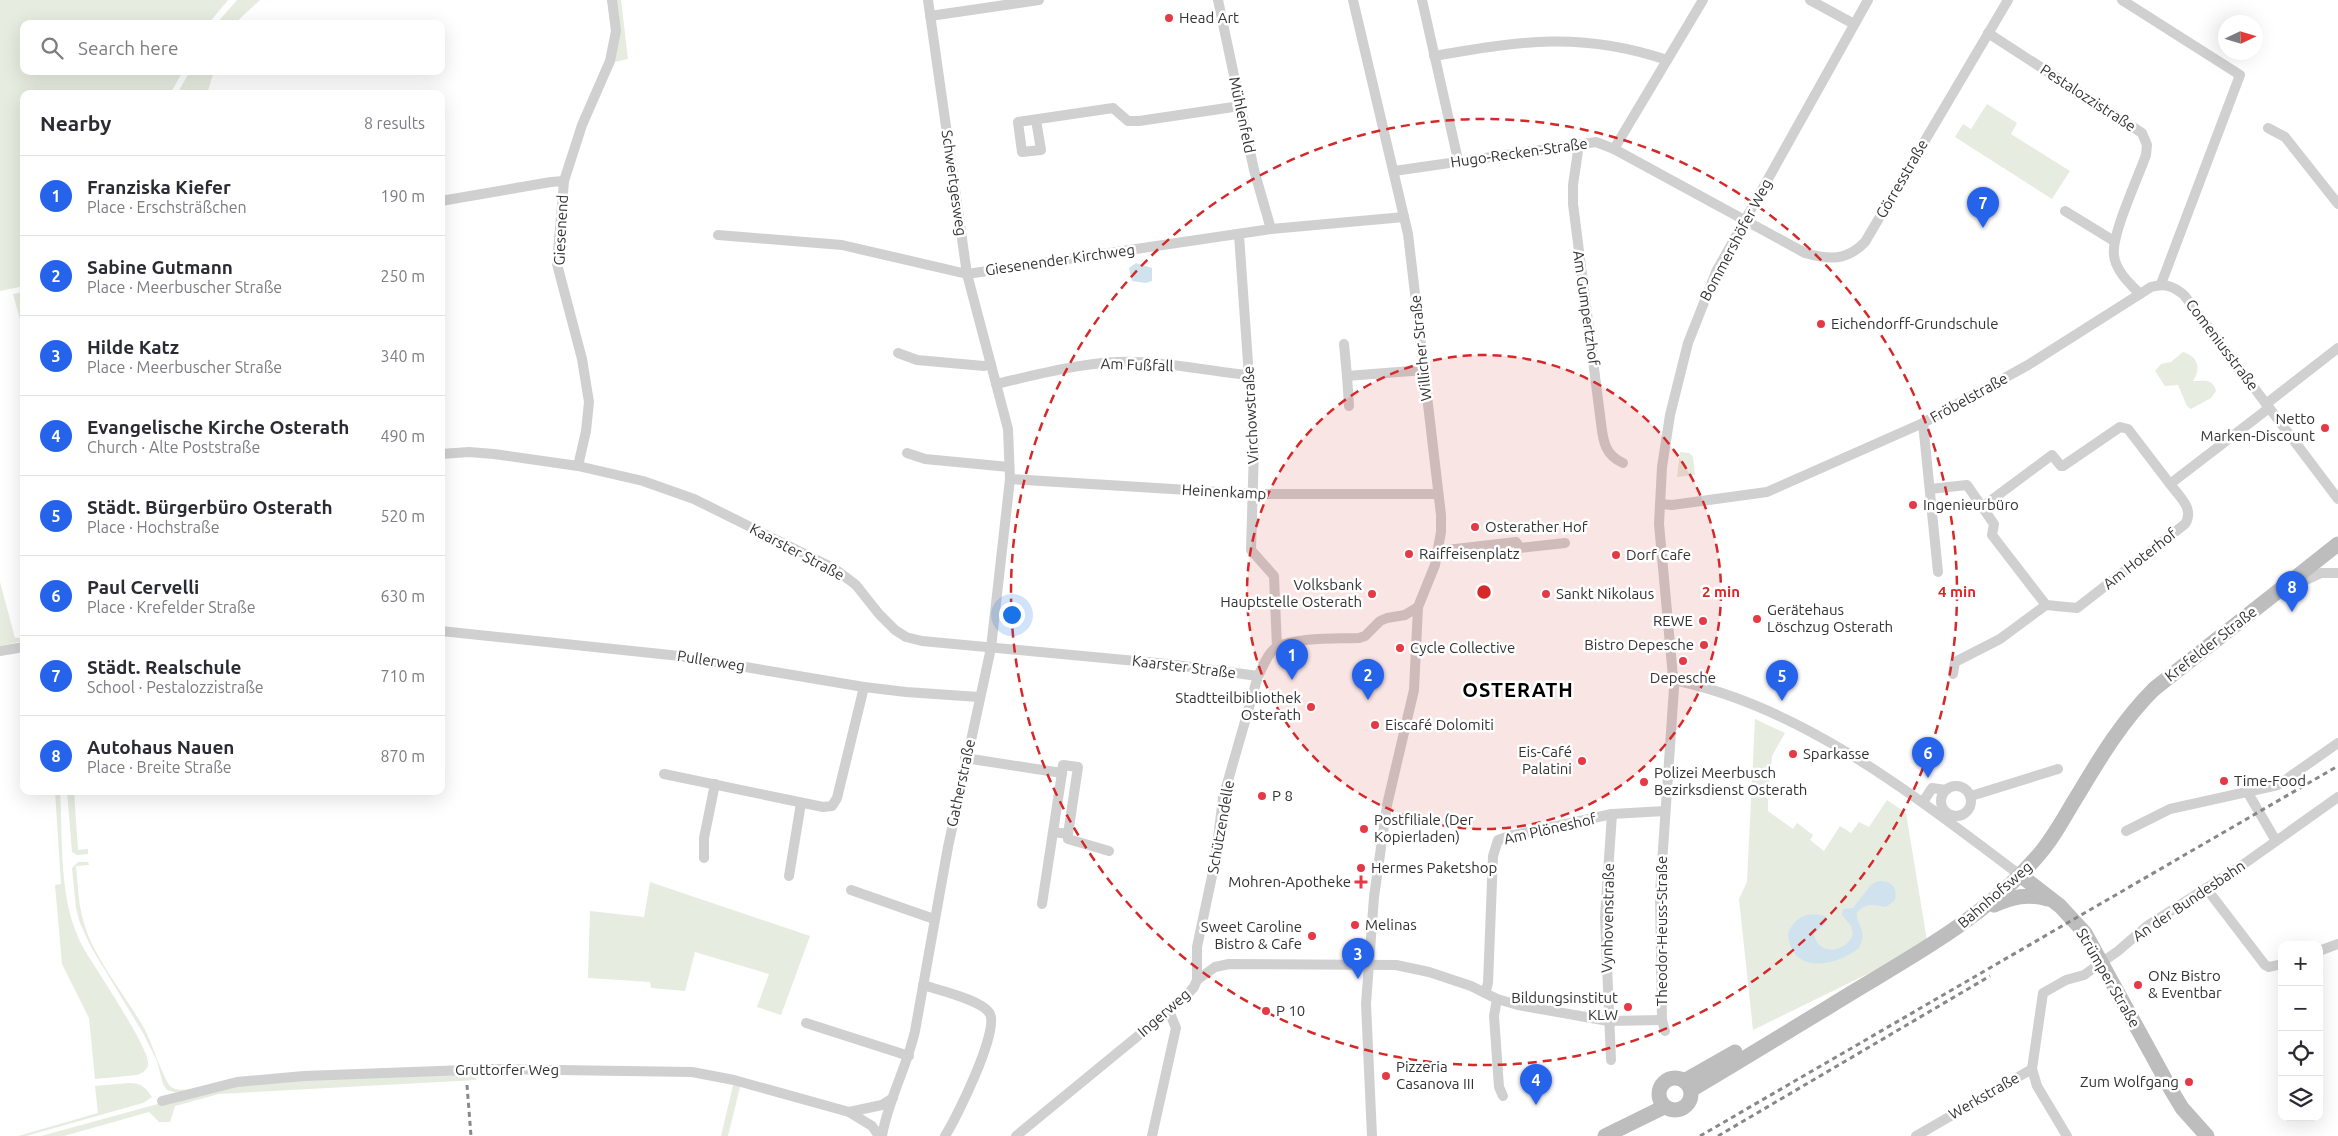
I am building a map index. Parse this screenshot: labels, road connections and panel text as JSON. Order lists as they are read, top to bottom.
{
  "streets": {
    "main road": ["Krefelder Straße", "Bahnhofsweg", "Strümper Straße"],
    "street": [
      "Pestalozzistraße",
      "Mühlenfeld",
      "Hugo-Recken-Straße",
      "Görresstraße",
      "Schwertgesweg",
      "Giesenend",
      "Bommershöfer Weg",
      "Giesenender Kirchweg",
      "Am Gumpertzhof",
      "Comeniusstraße",
      "Willicher Straße",
      "Am Fußfall",
      "Fröbelstraße",
      "Virchowstraße",
      "Heinenkamp",
      "Kaarster Straße",
      "Am Hoterhof",
      "Pullerweg",
      "Gatherstraße",
      "Schützendelle",
      "Am Plöneshof",
      "An der Bundesbahn",
      "Vynhovenstraße",
      "Theodor-Heuss-Straße",
      "Ingerweg",
      "Gruttorfer Weg",
      "Werkstraße"
    ]
  },
  "crossings": [
    ["Pestalozzistraße", "Görresstraße"],
    ["Pestalozzistraße", "Fröbelstraße"],
    ["Mühlenfeld", "Giesenender Kirchweg"],
    ["Hugo-Recken-Straße", "Görresstraße"],
    ["Hugo-Recken-Straße", "Bommershöfer Weg"],
    ["Hugo-Recken-Straße", "Am Gumpertzhof"],
    ["Hugo-Recken-Straße", "Willicher Straße"],
    ["Görresstraße", "Bommershöfer Weg"],
    ["Schwertgesweg", "Giesenender Kirchweg"],
    ["Schwertgesweg", "Am Fußfall"],
    ["Schwertgesweg", "Heinenkamp"],
    ["Schwertgesweg", "Kaarster Straße"],
    ["Schwertgesweg", "Gatherstraße"],
    ["Giesenend", "Kaarster Straße"],
    ["Bommershöfer Weg", "Fröbelstraße"],
    ["Bommershöfer Weg", "Theodor-Heuss-Straße"],
    ["Bommershöfer Weg", "Strümper Straße"],
    ["Giesenender Kirchweg", "Willicher Straße"],
    ["Giesenender Kirchweg", "Virchowstraße"],
    ["Comeniusstraße", "Fröbelstraße"],
    ["Willicher Straße", "Heinenkamp"],
    ["Willicher Straße", "Ingerweg"],
    ["Am Fußfall", "Virchowstraße"],
    ["Virchowstraße", "Heinenkamp"],
    ["Virchowstraße", "Schützendelle"],
    ["Kaarster Straße", "Gatherstraße"],
    ["Kaarster Straße", "Schützendelle"],
    ["Krefelder Straße", "Bahnhofsweg"],
    ["Pullerweg", "Gatherstraße"],
    ["Gatherstraße", "Gruttorfer Weg"],
    ["Schützendelle", "Ingerweg"],
    ["Am Plöneshof", "Vynhovenstraße"],
    ["Am Plöneshof", "Theodor-Heuss-Straße"],
    ["Am Plöneshof", "Ingerweg"],
    ["Bahnhofsweg", "Strümper Straße"],
    ["An der Bundesbahn", "Strümper Straße"],
    ["An der Bundesbahn", "Werkstraße"],
    ["Vynhovenstraße", "Ingerweg"],
    ["Theodor-Heuss-Straße", "Strümper Straße"],
    ["Theodor-Heuss-Straße", "Ingerweg"],
    ["Strümper Straße", "Werkstraße"]
  ],
  "districts": ["OSTERATH"],
  "places": {
    "other": [
      "Head Art",
      "Eichendorff-Grundschule",
      "Netto Marken-Discount",
      "Ingenieurbüro",
      "Osterather Hof",
      "Raiffeisenplatz",
      "Dorf Cafe",
      "Volksbank Hauptstelle Osterath",
      "Sankt Nikolaus",
      "Gerätehaus Löschzug Osterath",
      "REWE",
      "Bistro Depesche",
      "Cycle Collective",
      "Depesche",
      "Stadtteilbibliothek Osterath",
      "Eiscafé Dolomiti",
      "Sparkasse",
      "Eis-Café Palatini",
      "Time-Food",
      "Polizei Meerbusch Bezirksdienst Osterath",
      "P 8",
      "Postfiliale (Der Kopierladen)",
      "Hermes Paketshop",
      "Melinas",
      "Sweet Caroline Bistro & Cafe",
      "ONz Bistro & Eventbar",
      "Bildungsinstitut KLW",
      "P 10",
      "Pizzeria Casanova III",
      "Zum Wolfgang"
    ],
    "health": ["Mohren-Apotheke"]
  },
  "north": "right",
  "page": {
    "search": "Search here",
    "heading": ["Nearby", "8 results"],
    "list": [
      {
        "mark": "1",
        "name": "Franziska Kiefer",
        "note": "Place · Erschsträßchen",
        "value": "190 m"
      },
      {
        "mark": "2",
        "name": "Sabine Gutmann",
        "note": "Place · Meerbuscher Straße",
        "value": "250 m"
      },
      {
        "mark": "3",
        "name": "Hilde Katz",
        "note": "Place · Meerbuscher Straße",
        "value": "340 m"
      },
      {
        "mark": "4",
        "name": "Evangelische Kirche Osterath",
        "note": "Church · Alte Poststraße",
        "value": "490 m"
      },
      {
        "mark": "5",
        "name": "Städt. Bürgerbüro Osterath",
        "note": "Place · Hochstraße",
        "value": "520 m"
      },
      {
        "mark": "6",
        "name": "Paul Cervelli",
        "note": "Place · Krefelder Straße",
        "value": "630 m"
      },
      {
        "mark": "7",
        "name": "Städt. Realschule",
        "note": "School · Pestalozzistraße",
        "value": "710 m"
      },
      {
        "mark": "8",
        "name": "Autohaus Nauen",
        "note": "Place · Breite Straße",
        "value": "870 m"
      }
    ],
    "pins": [
      "7",
      "8",
      "1",
      "2",
      "5",
      "6",
      "3",
      "4"
    ],
    "map_buttons": ["+", "−"]
  },
  "rings": ["2 min", "4 min"]
}
